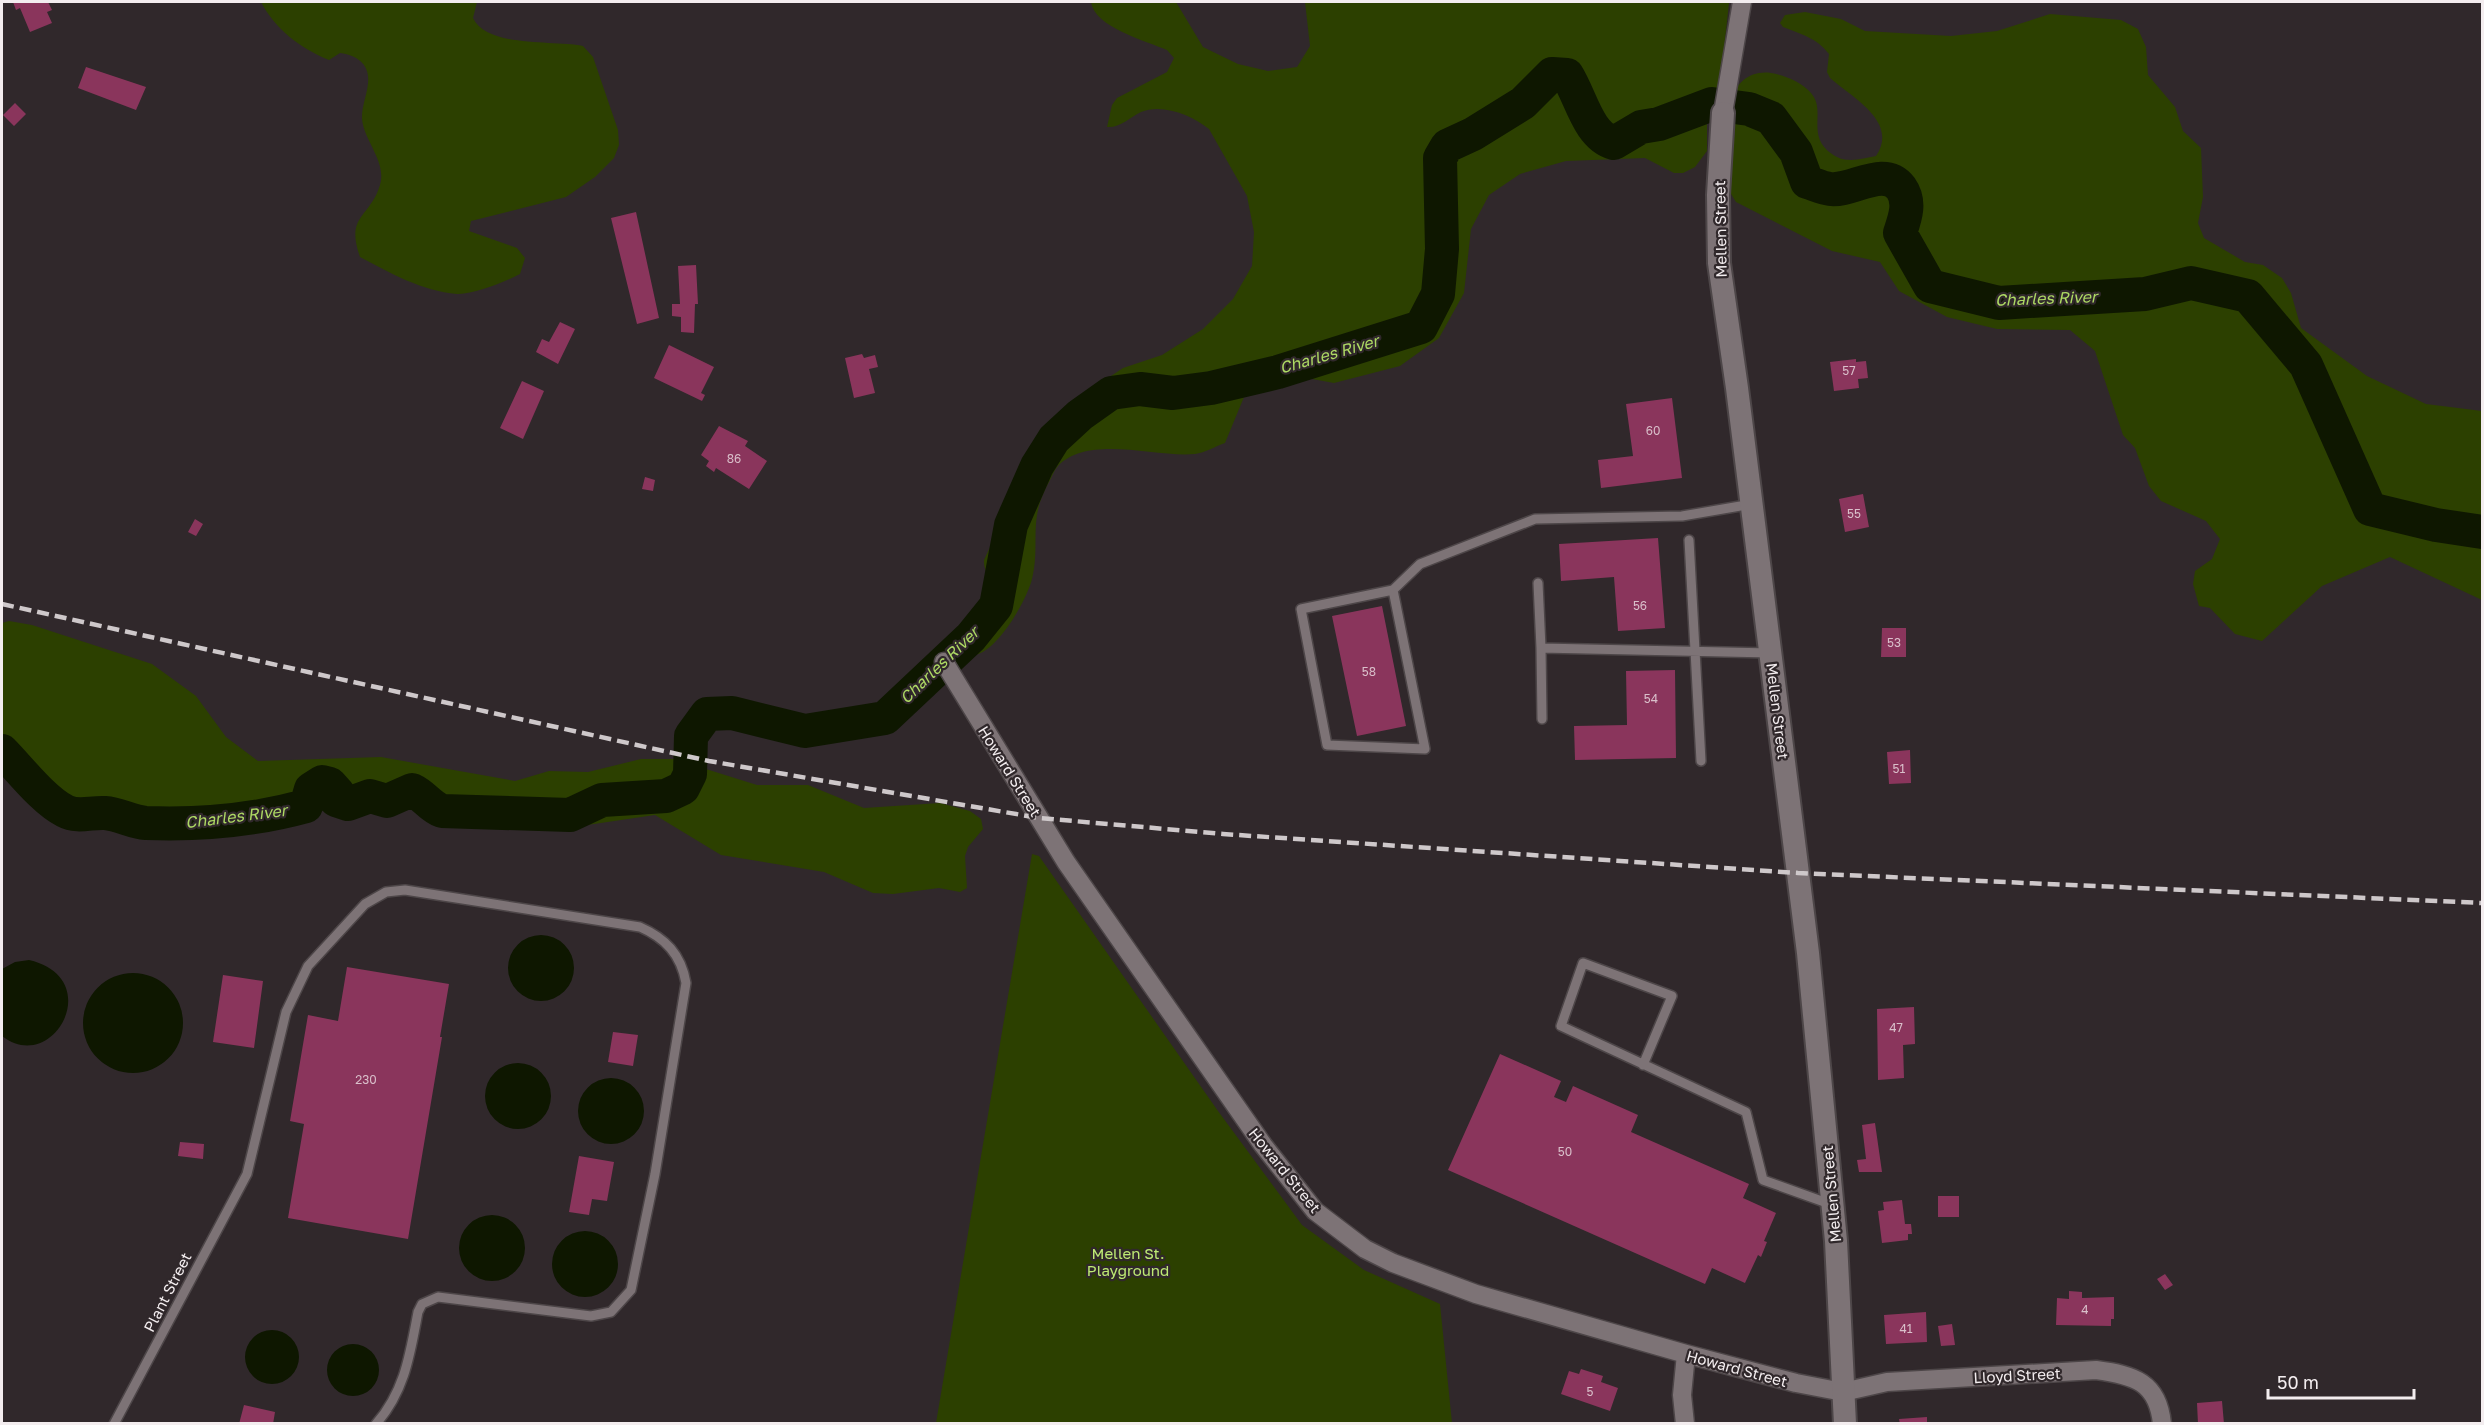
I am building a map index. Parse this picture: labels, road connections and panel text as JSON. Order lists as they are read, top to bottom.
{
  "streets": {
    "street": ["Mellen Street", "Howard Street", "Lloyd Street"],
    "lane": ["Plant Street"]
  },
  "crossings": [
    ["Mellen Street", "Howard Street"],
    ["Mellen Street", "Lloyd Street"],
    ["Howard Street", "Lloyd Street"]
  ],
  "water": ["Charles River"],
  "parks": ["Mellen St. Playground"],
  "house_numbers": [
    "57",
    "60",
    "86",
    "55",
    "56",
    "53",
    "58",
    "54",
    "51",
    "47",
    "230",
    "50",
    "4",
    "41",
    "5"
  ],
  "scale_bar": "50 m"
}
